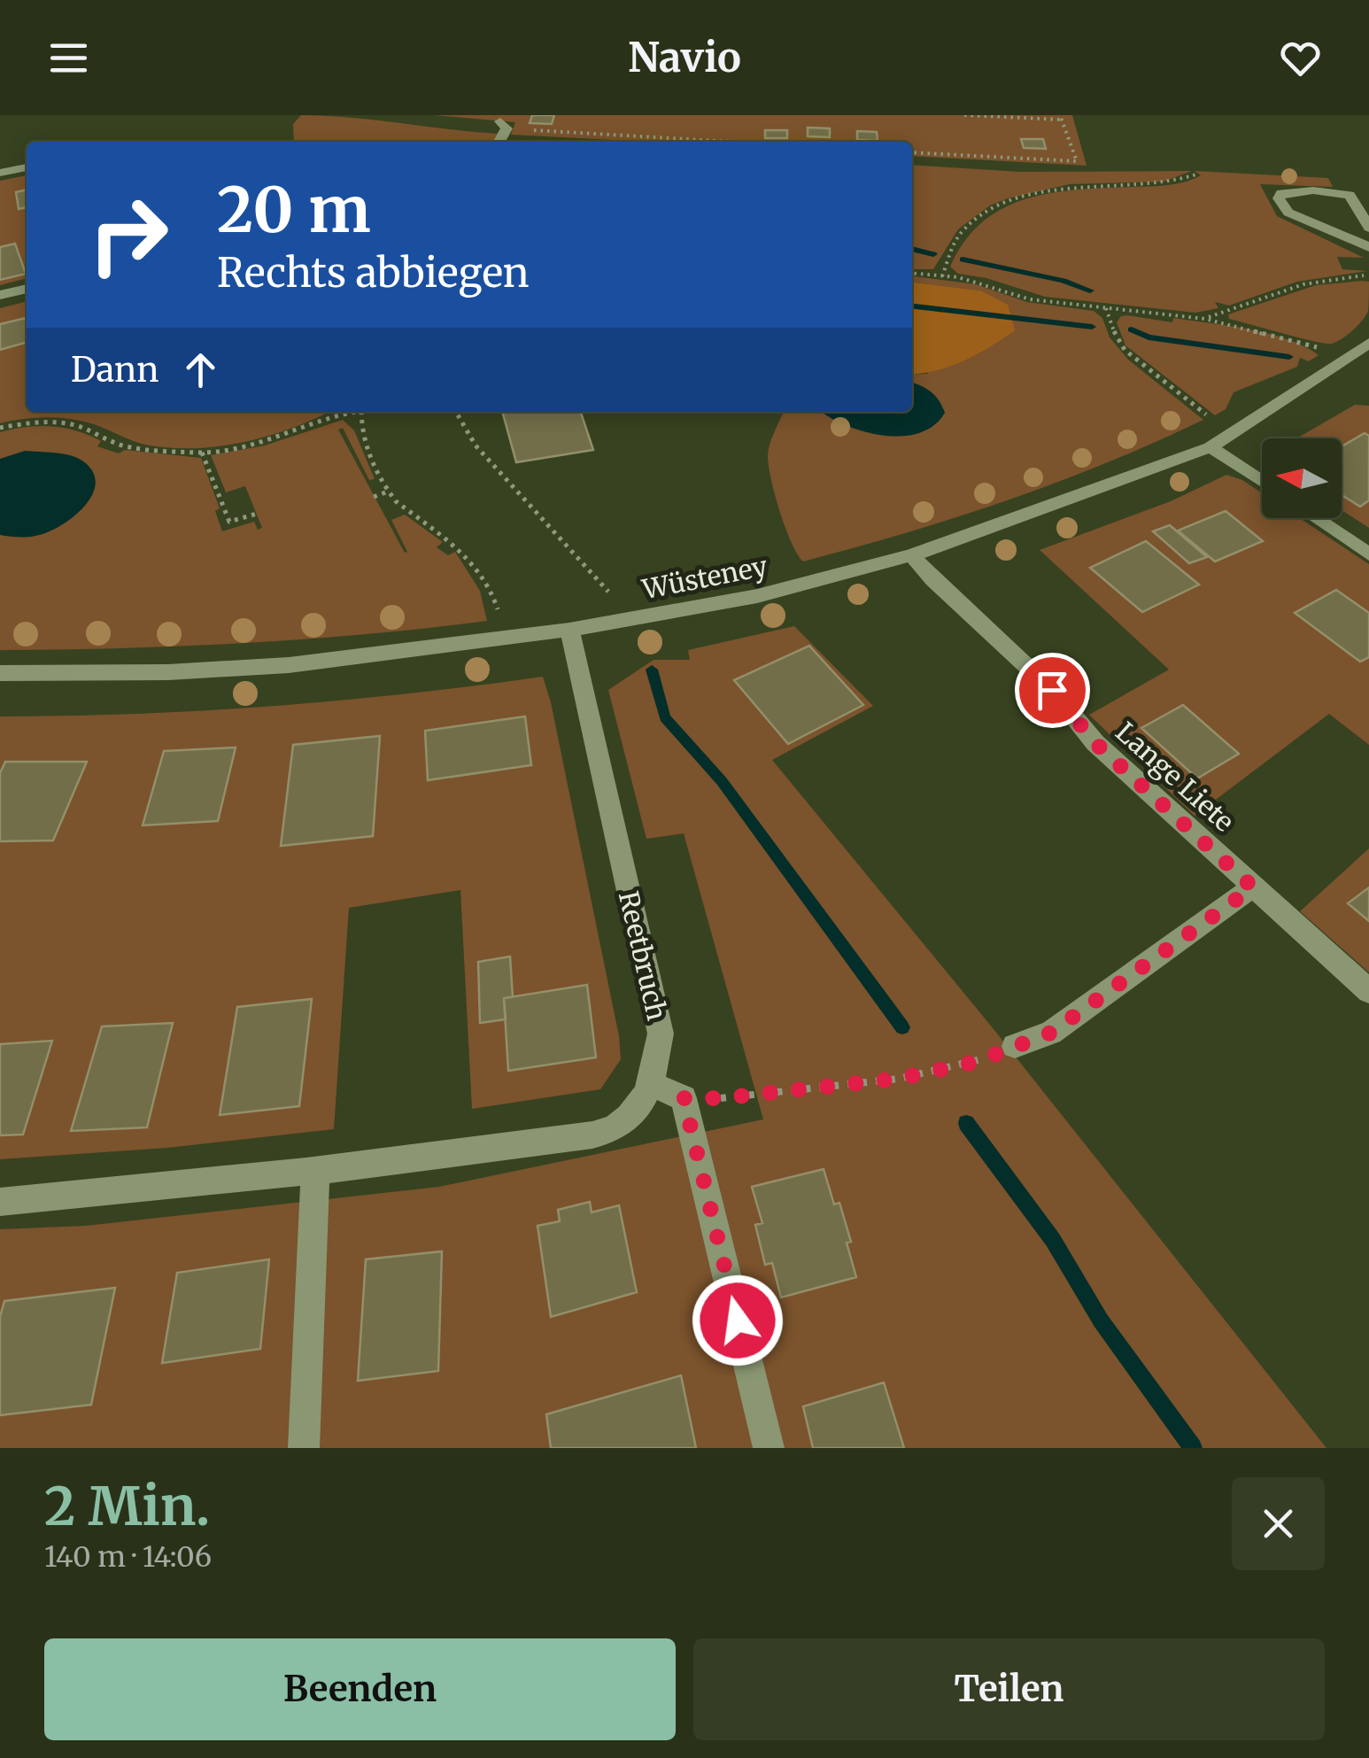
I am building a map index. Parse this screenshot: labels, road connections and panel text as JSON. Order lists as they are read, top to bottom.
{
  "streets": {
    "street": ["Wüsteney", "Lange Liete", "Reetbruch"]
  },
  "crossings": [
    ["Wüsteney", "Lange Liete"],
    ["Wüsteney", "Reetbruch"]
  ],
  "north": "left",
  "page": {
    "header": "Navio",
    "turn": ["20 m", "Rechts abbiegen"],
    "then": "Dann",
    "heading": ["2 Min.", "140 m · 14:06"],
    "buttons": ["Beenden", "Teilen"]
  }
}
